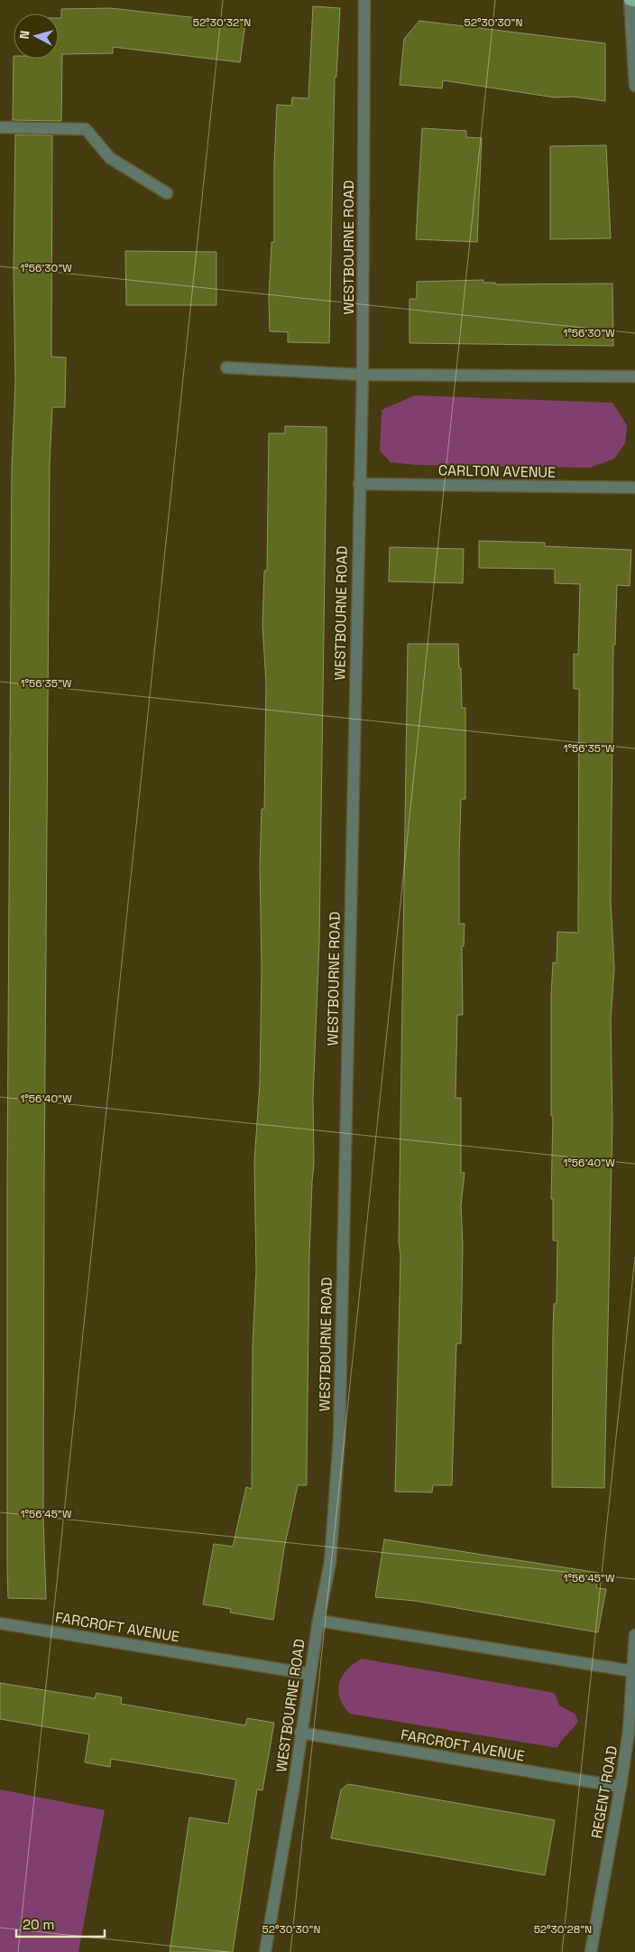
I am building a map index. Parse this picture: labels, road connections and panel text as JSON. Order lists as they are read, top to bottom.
{
  "streets": {
    "street": [
      "WESTBOURNE ROAD",
      "CARLTON AVENUE",
      "FARCROFT AVENUE",
      "REGENT ROAD"
    ]
  },
  "crossings": [
    ["WESTBOURNE ROAD", "CARLTON AVENUE"],
    ["WESTBOURNE ROAD", "FARCROFT AVENUE"],
    ["FARCROFT AVENUE", "REGENT ROAD"]
  ],
  "scale_bar": "20 m",
  "north": "left",
  "coordinates": [
    "52°30'32\"N",
    "52°30'30\"N",
    "1°56'30\"W",
    "1°56'35\"W",
    "1°56'40\"W",
    "1°56'45\"W",
    "52°30'28\"N"
  ]
}
